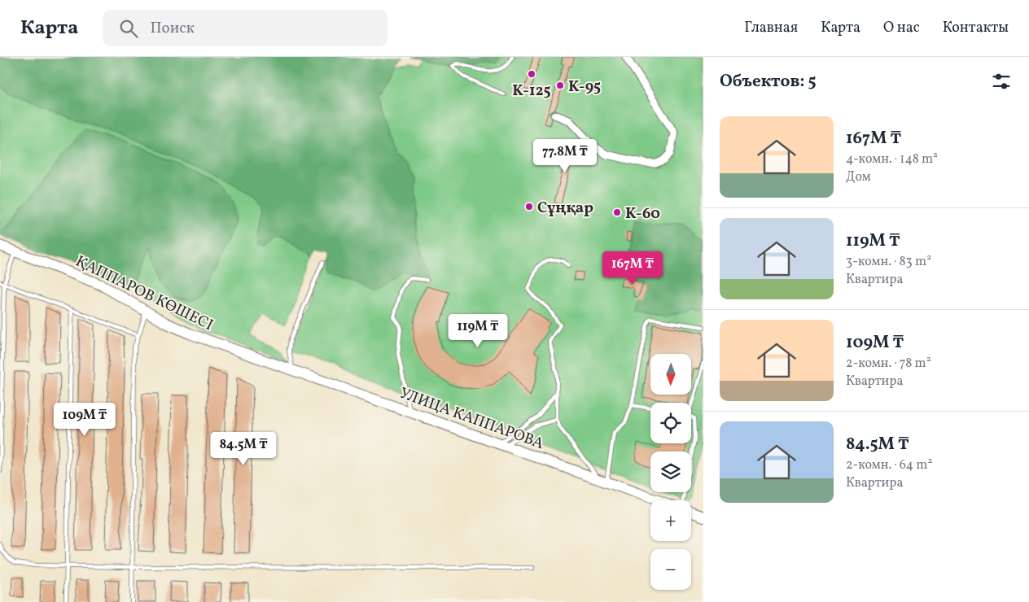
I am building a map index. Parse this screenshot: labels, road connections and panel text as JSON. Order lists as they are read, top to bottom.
{
  "streets": {
    "street": ["ҚАППАРОВ КӨШЕСІ", "УЛИЦА КАППАРОВА"]
  },
  "crossings": [
    ["ҚАППАРОВ КӨШЕСІ", "УЛИЦА КАППАРОВА"]
  ],
  "places": [
    "K-125",
    "K-95",
    "Сұңқар",
    "K-60"
  ],
  "north": "bottom",
  "page": {
    "header": "Карта",
    "search": "Поиск",
    "nav": [
      "Главная",
      "Карта",
      "О нас",
      "Контакты"
    ],
    "heading": "Объектов: 5",
    "list": [
      {
        "name": "167M ₸",
        "note": "4-комн. · 148 m² · Дом"
      },
      {
        "name": "119M ₸",
        "note": "3-комн. · 83 m² · Квартира"
      },
      {
        "name": "109M ₸",
        "note": "2-комн. · 78 m² · Квартира"
      },
      {
        "name": "84.5M ₸",
        "note": "2-комн. · 64 m² · Квартира"
      }
    ],
    "price": [
      "77.8M ₸",
      "167M ₸",
      "119M ₸",
      "109M ₸",
      "84.5M ₸"
    ],
    "map_buttons": ["+", "−"]
  }
}
